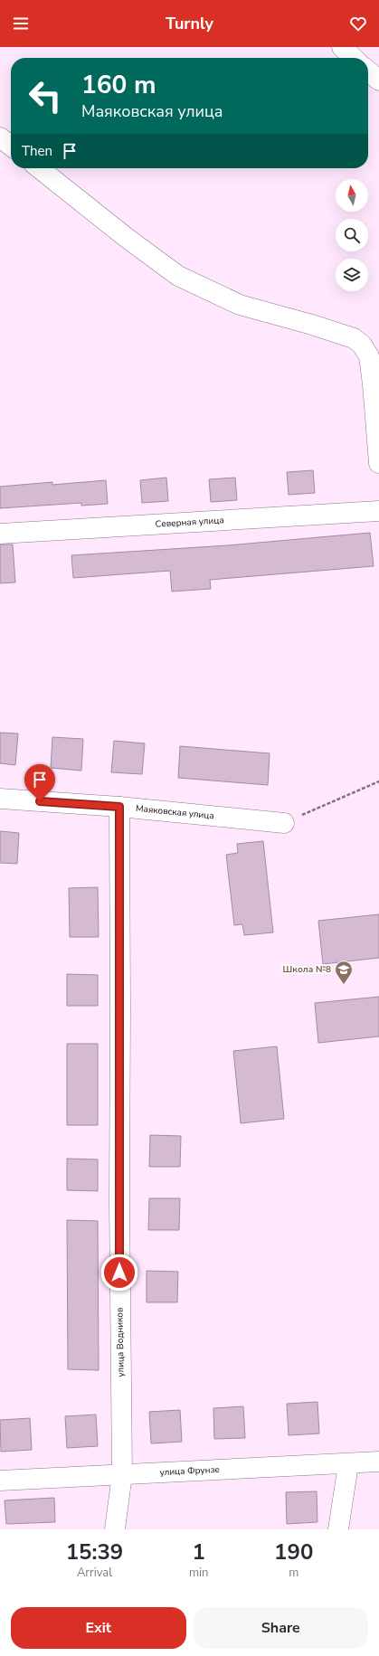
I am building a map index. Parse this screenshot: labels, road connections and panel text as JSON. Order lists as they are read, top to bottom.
{
  "streets": {
    "street": [
      "Северная улица",
      "Маяковская улица",
      "улица Водников",
      "улица Фрунзе"
    ]
  },
  "crossings": [
    ["Маяковская улица", "улица Водников"],
    ["улица Водников", "улица Фрунзе"]
  ],
  "places": {
    "school or university": ["Школа №8"]
  },
  "north": "top",
  "page": {
    "header": "Turnly",
    "turn": ["160 m", "Маяковская улица"],
    "then": "Then",
    "eta": [
      "15:39",
      "Arrival",
      "1",
      "min",
      "190",
      "m"
    ],
    "buttons": ["Exit", "Share"]
  }
}
